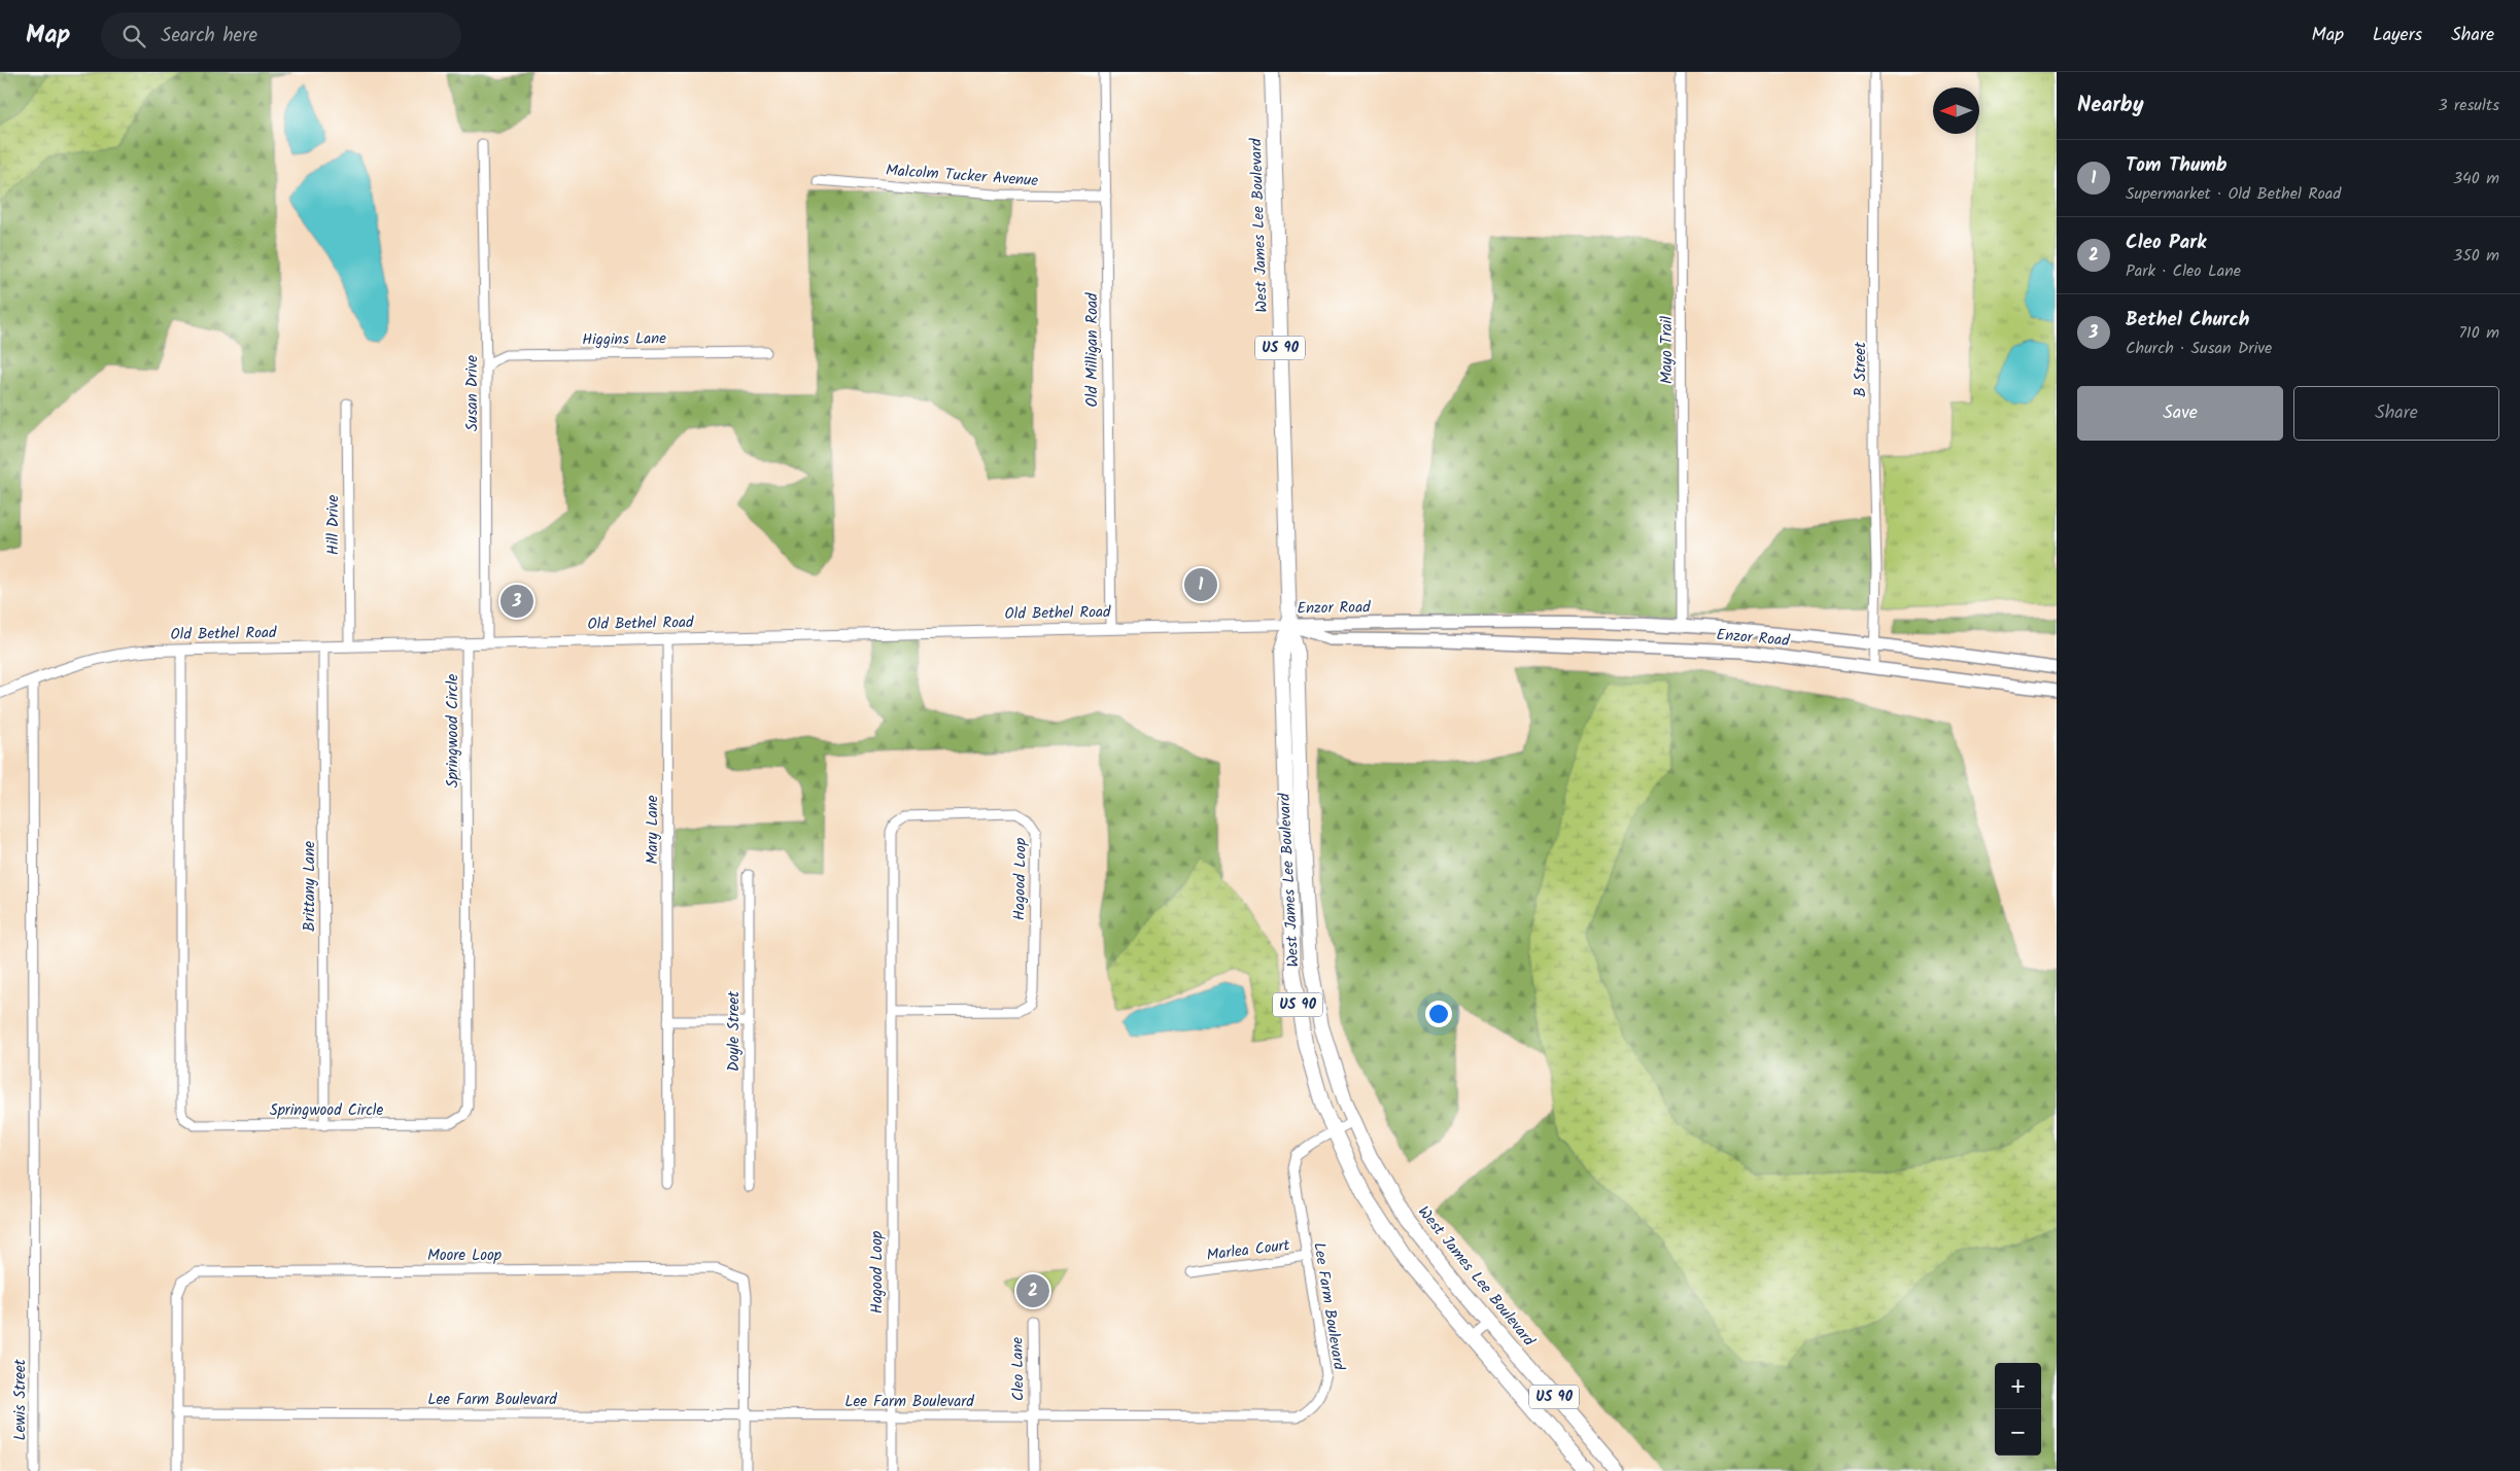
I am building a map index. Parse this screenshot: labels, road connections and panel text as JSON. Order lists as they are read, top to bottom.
{
  "streets": {
    "main road": ["West James Lee Boulevard", "US 90", "Enzor Road"],
    "street": [
      "Malcolm Tucker Avenue",
      "Higgins Lane",
      "Old Milligan Road",
      "Mayo Trail",
      "B Street",
      "Susan Drive",
      "Hill Drive",
      "Old Bethel Road",
      "Springwood Circle",
      "Mary Lane",
      "Hagood Loop",
      "Brittany Lane",
      "Doyle Street",
      "Marlea Court",
      "Moore Loop",
      "Lee Farm Boulevard",
      "Cleo Lane",
      "Lewis Street"
    ]
  },
  "crossings": [
    ["Malcolm Tucker Avenue", "Old Milligan Road"],
    ["West James Lee Boulevard", "Enzor Road"],
    ["West James Lee Boulevard", "Old Bethel Road"],
    ["West James Lee Boulevard", "Lee Farm Boulevard"],
    ["Higgins Lane", "Susan Drive"],
    ["Old Milligan Road", "Old Bethel Road"],
    ["Mayo Trail", "Enzor Road"],
    ["B Street", "Enzor Road"],
    ["Susan Drive", "Old Bethel Road"],
    ["Hill Drive", "Old Bethel Road"],
    ["Enzor Road", "Old Bethel Road"],
    ["Old Bethel Road", "Springwood Circle"],
    ["Old Bethel Road", "Mary Lane"],
    ["Old Bethel Road", "Brittany Lane"],
    ["Old Bethel Road", "Lewis Street"],
    ["Springwood Circle", "Brittany Lane"],
    ["Hagood Loop", "Lee Farm Boulevard"],
    ["Marlea Court", "Lee Farm Boulevard"],
    ["Moore Loop", "Lee Farm Boulevard"],
    ["Lee Farm Boulevard", "Cleo Lane"]
  ],
  "north": "left",
  "page": {
    "header": "Map",
    "search": "Search here",
    "nav": ["Map", "Layers", "Share"],
    "heading": ["Nearby", "3 results"],
    "list": [
      {
        "mark": "1",
        "name": "Tom Thumb",
        "note": "Supermarket · Old Bethel Road",
        "value": "340 m"
      },
      {
        "mark": "2",
        "name": "Cleo Park",
        "note": "Park · Cleo Lane",
        "value": "350 m"
      },
      {
        "mark": "3",
        "name": "Bethel Church",
        "note": "Church · Susan Drive",
        "value": "710 m"
      }
    ],
    "buttons": ["Save", "Share"],
    "pins": ["1", "3", "2"],
    "map_buttons": ["+", "−"]
  }
}
